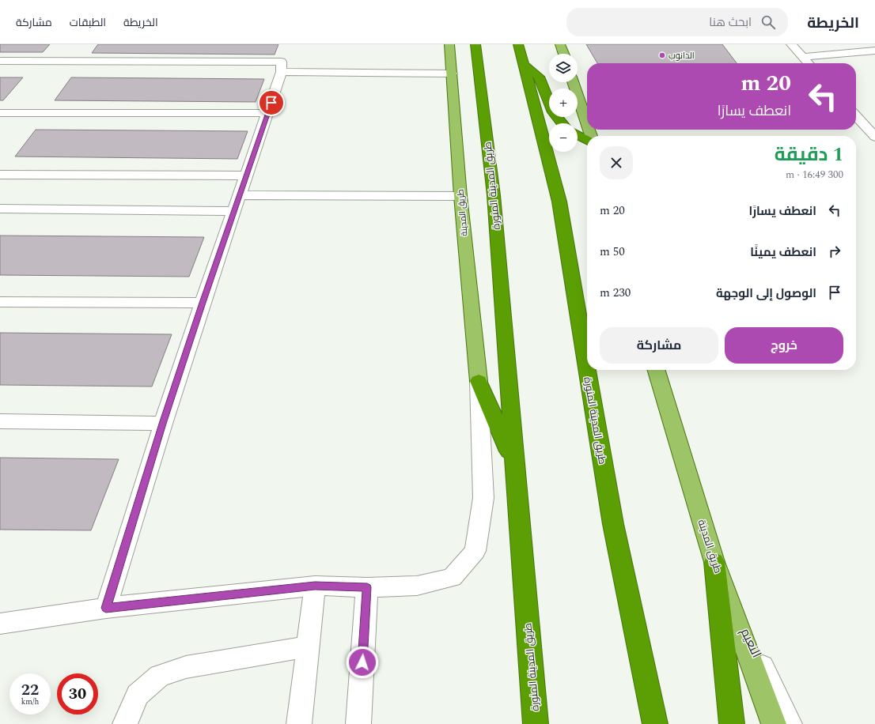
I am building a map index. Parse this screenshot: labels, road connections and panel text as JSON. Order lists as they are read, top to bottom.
{
  "streets": {
    "highway": ["طريق المدينة المنورة"],
    "main road": ["طريق المدينة"],
    "street": ["النعيم"]
  },
  "crossings": [
    ["طريق المدينة", "النعيم"]
  ],
  "places": ["الدانوب"],
  "page": {
    "header": "الخريطة",
    "search": "ابحث هنا",
    "nav": ["الخريطة", "الطبقات", "مشاركة"],
    "map_buttons": ["+", "−"],
    "turn": ["20 m", "انعطف يسارًا"],
    "heading": ["1 دقيقة", "300 m · 16:49"],
    "list": [
      {
        "name": "انعطف يسارًا",
        "value": "20 m"
      },
      {
        "name": "انعطف يمينًا",
        "value": "50 m"
      },
      {
        "name": "الوصول إلى الوجهة",
        "value": "230 m"
      }
    ],
    "buttons": ["خروج", "مشاركة"],
    "speed": "22 km/h",
    "limit": "30"
  }
}
